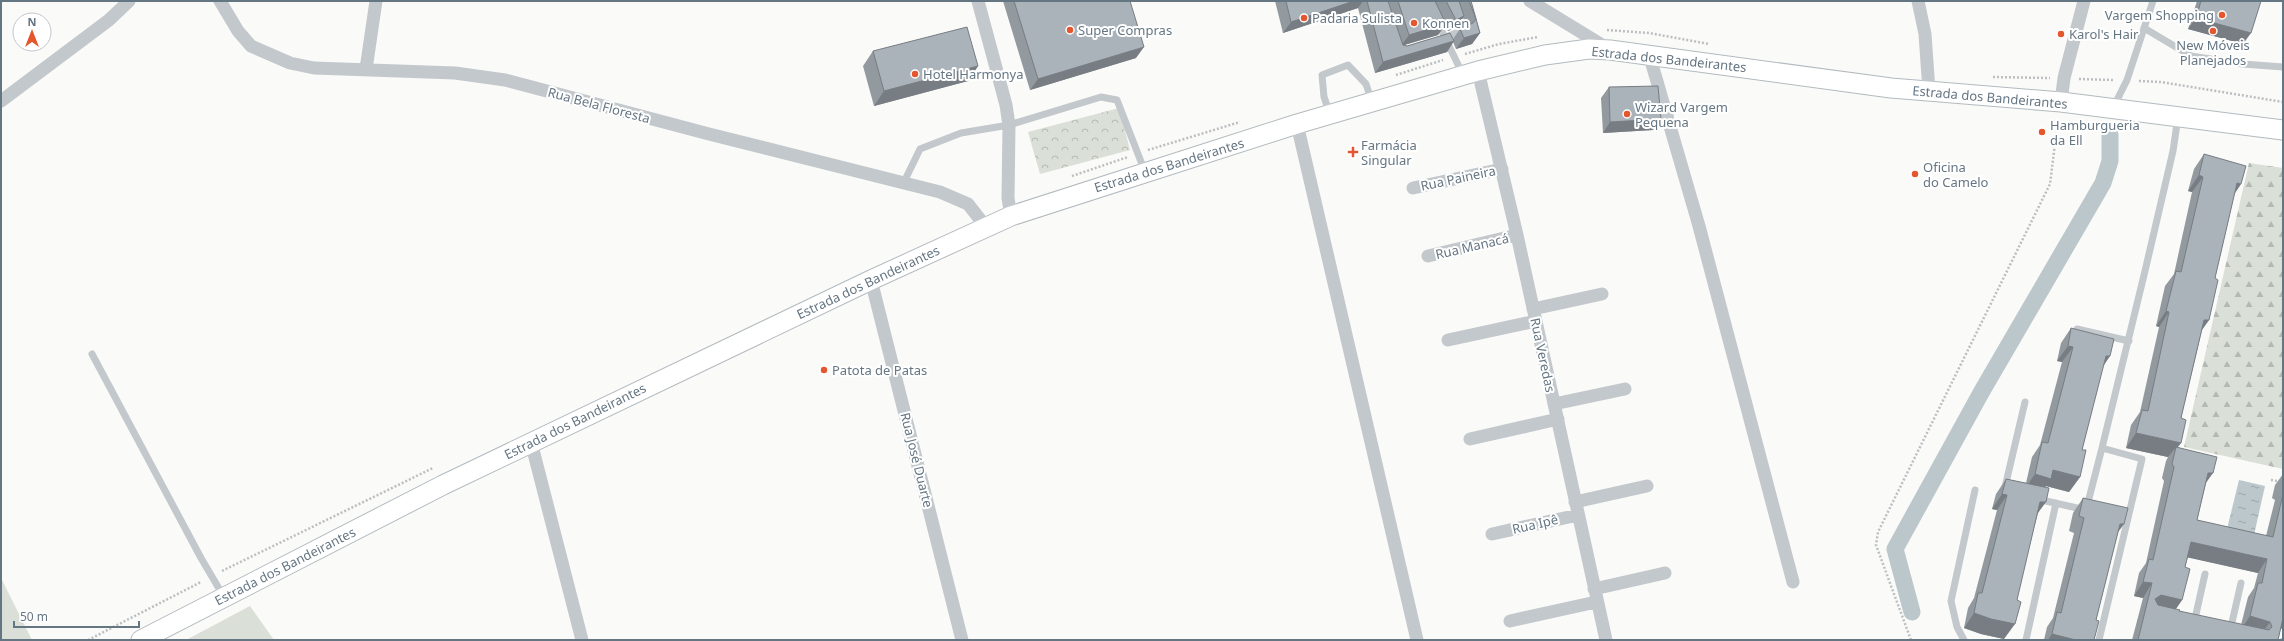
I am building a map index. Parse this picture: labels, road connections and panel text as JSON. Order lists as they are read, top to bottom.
{
  "streets": {
    "main road": ["Estrada dos Bandeirantes"],
    "street": [
      "Rua Bela Floresta",
      "Rua Paineira",
      "Rua Manacá",
      "Rua Veredas",
      "Rua José Duarte",
      "Rua Ipê"
    ]
  },
  "crossings": [
    ["Estrada dos Bandeirantes", "Rua Bela Floresta"],
    ["Estrada dos Bandeirantes", "Rua Veredas"],
    ["Estrada dos Bandeirantes", "Rua José Duarte"],
    ["Rua Paineira", "Rua Veredas"],
    ["Rua Manacá", "Rua Veredas"],
    ["Rua Veredas", "Rua Ipê"]
  ],
  "places": {
    "other": [
      "Vargem Shopping",
      "Padaria Sulista",
      "Konnen",
      "Super Compras",
      "New Móveis Planejados",
      "Karol's Hair",
      "Hotel Harmonya",
      "Wizard Vargem Pequena",
      "Hamburgueria da Ell",
      "Oficina do Camelo",
      "Patota de Patas"
    ],
    "health": ["Farmácia Singular"]
  },
  "scale_bar": "50 m",
  "north": "top"
}
